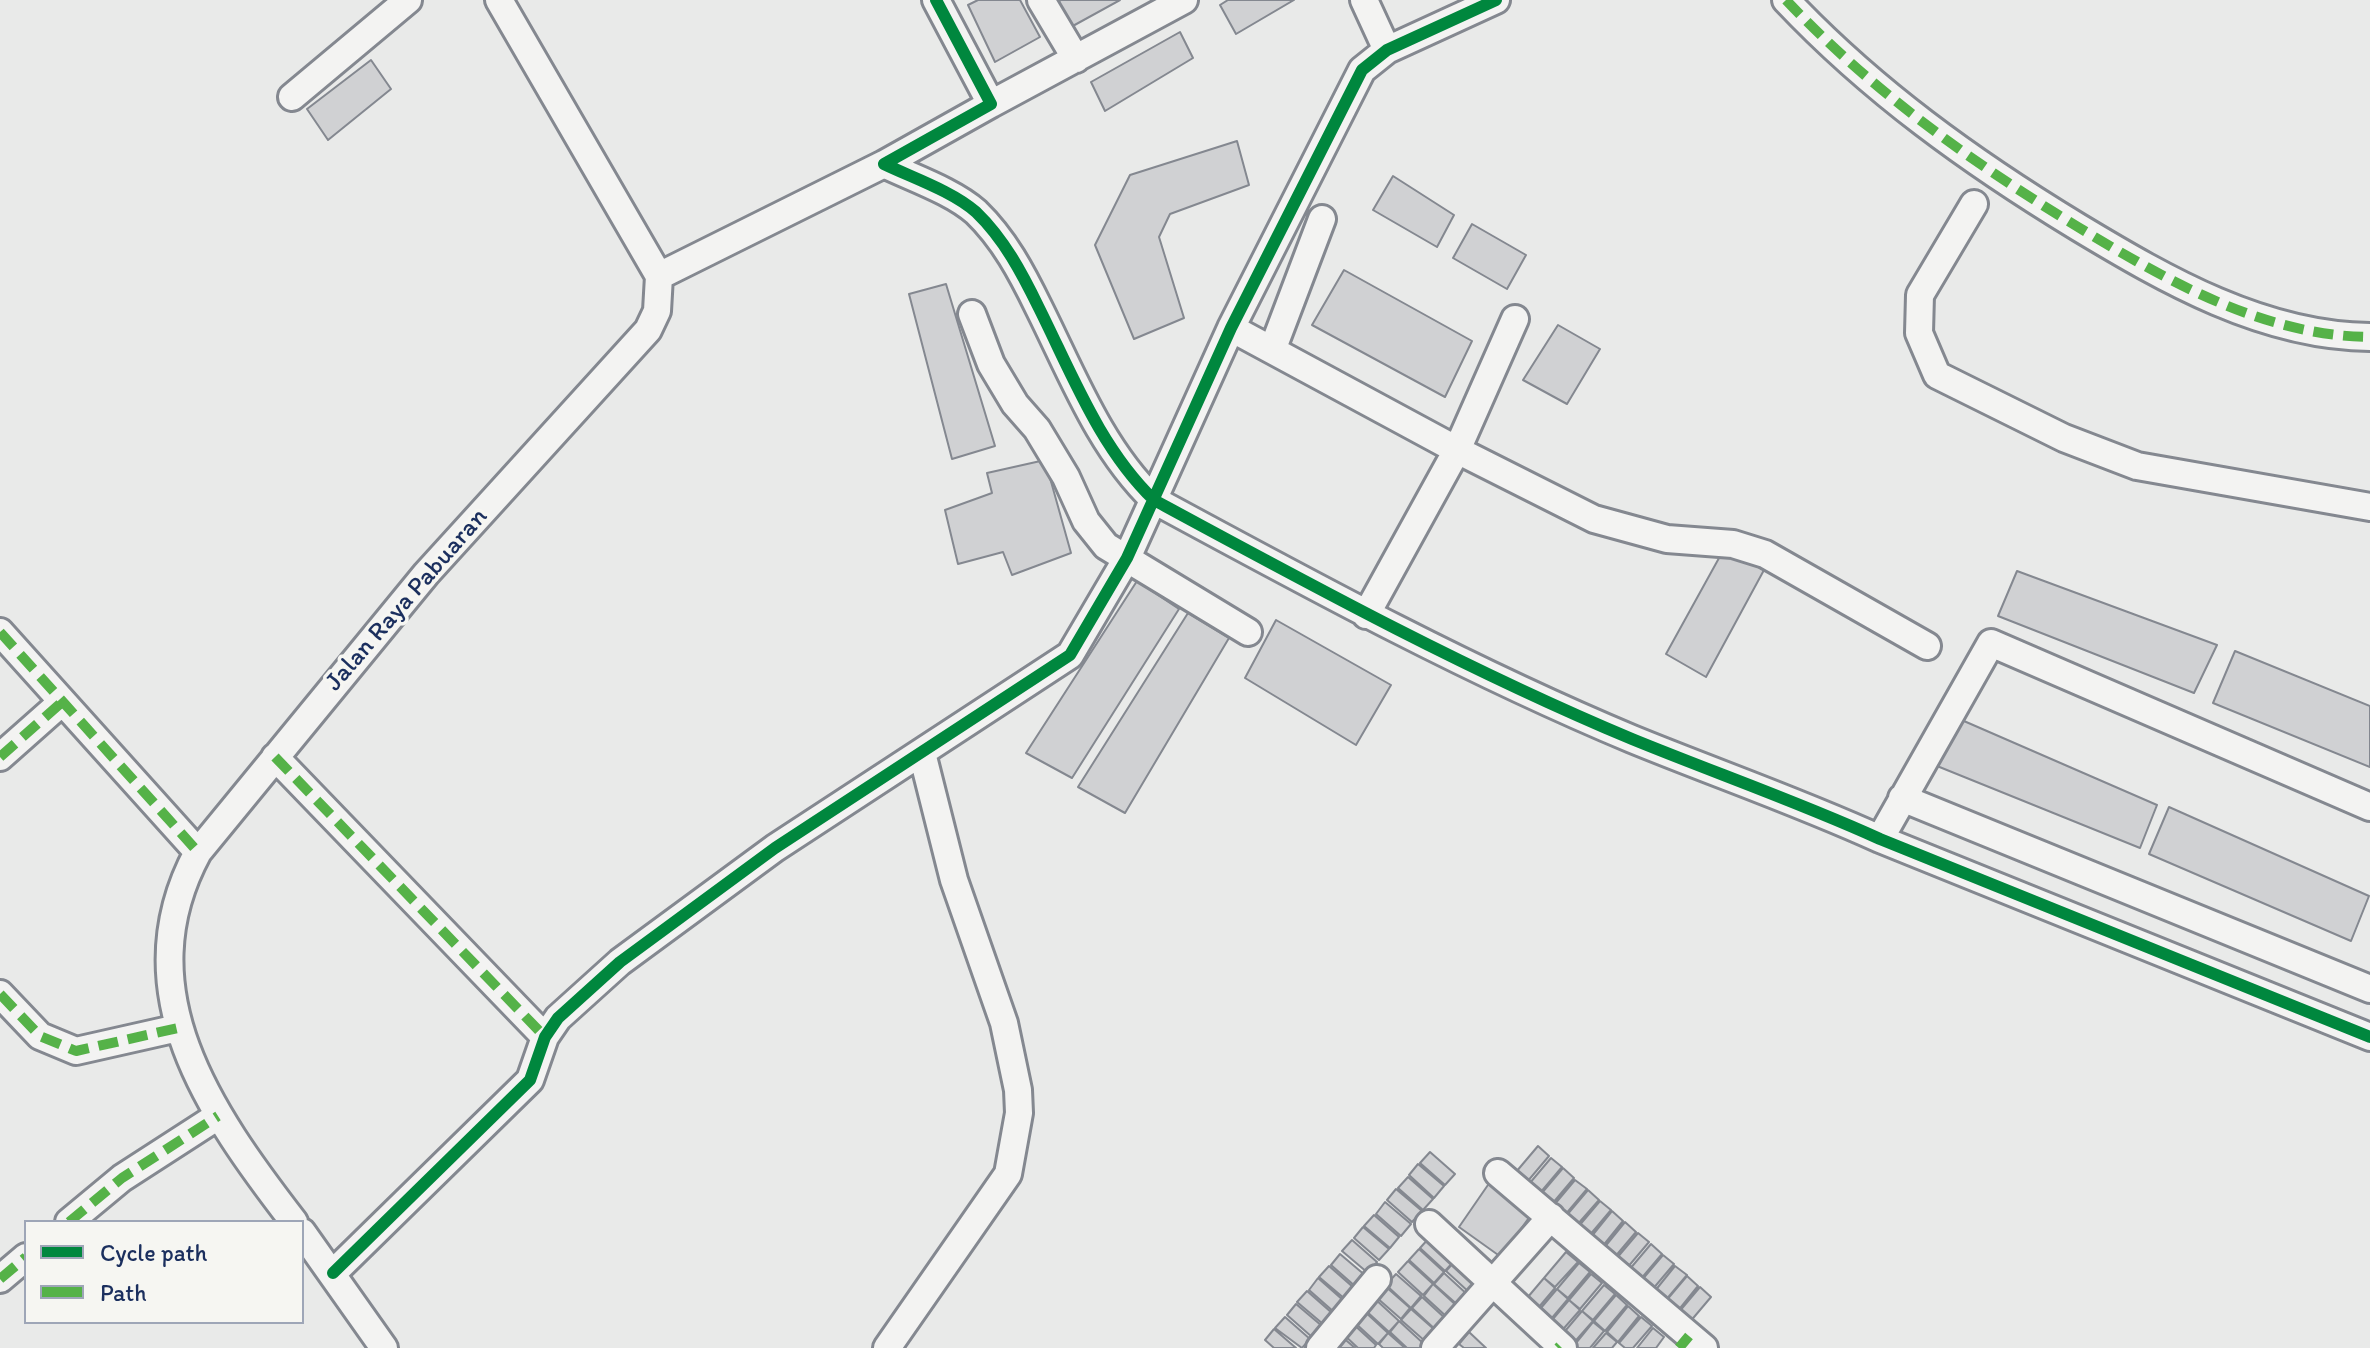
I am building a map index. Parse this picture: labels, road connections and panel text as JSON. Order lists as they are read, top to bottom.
{
  "streets": {
    "street": ["Jalan Raya Pabuaran"]
  },
  "legend": ["Cycle path", "Path"]
}
